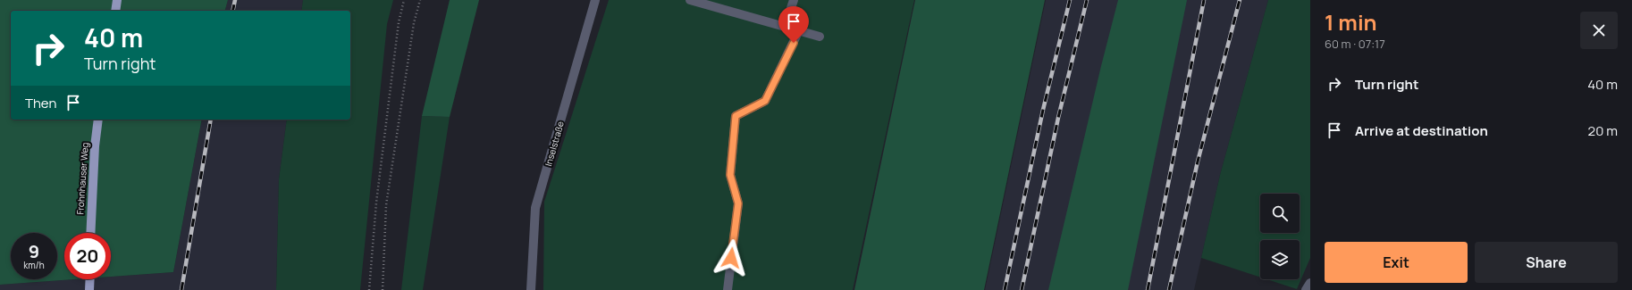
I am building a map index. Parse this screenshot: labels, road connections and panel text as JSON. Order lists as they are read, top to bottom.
{
  "streets": {
    "main road": ["Frohnhauser Weg"],
    "street": ["Inselstraße"]
  },
  "page": {
    "heading": ["1 min", "60 m · 07:17"],
    "turn": ["40 m", "Turn right"],
    "list": [
      {
        "name": "Turn right",
        "value": "40 m"
      },
      {
        "name": "Arrive at destination",
        "value": "20 m"
      }
    ],
    "then": "Then",
    "speed": "9 km/h",
    "limit": "20",
    "buttons": ["Exit", "Share"]
  }
}
